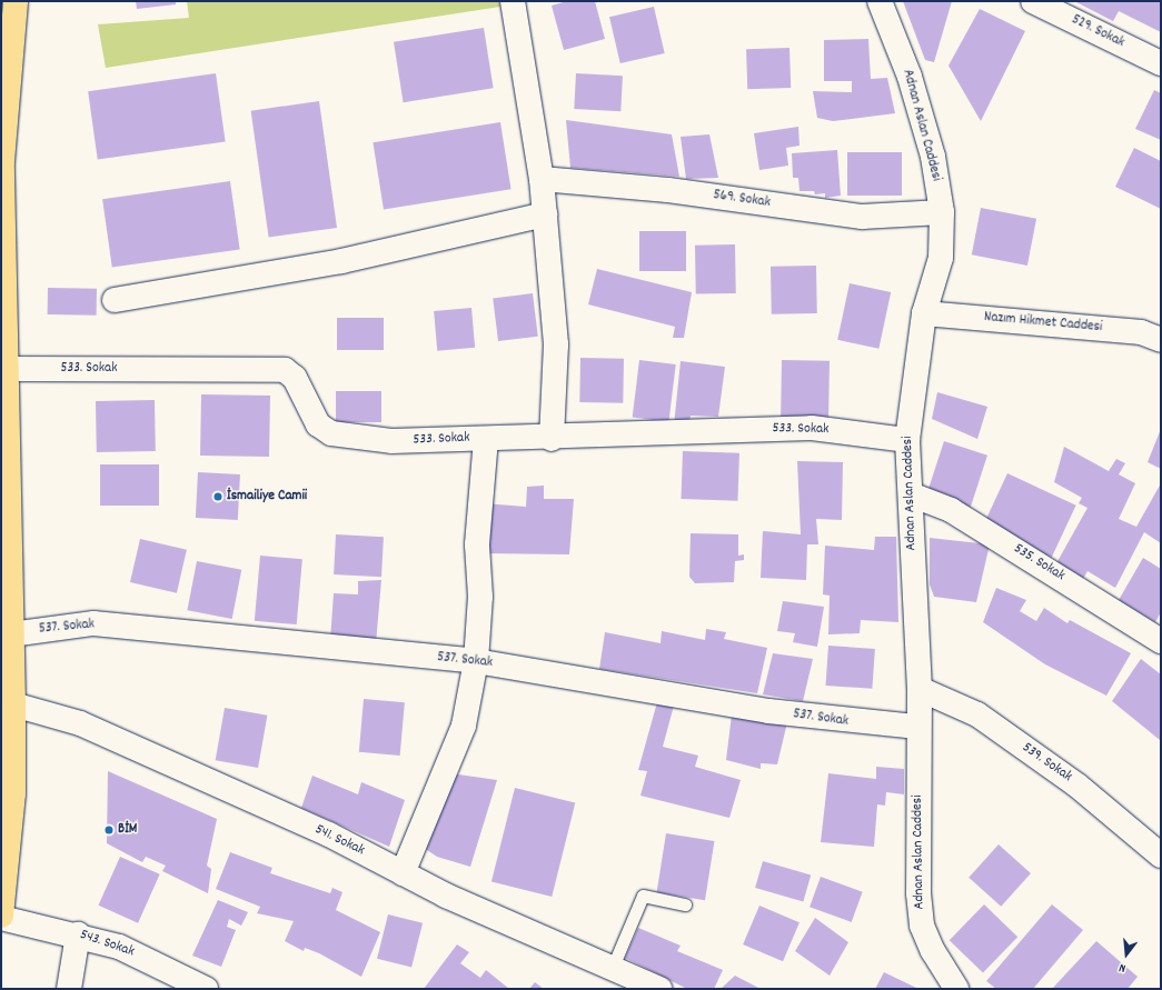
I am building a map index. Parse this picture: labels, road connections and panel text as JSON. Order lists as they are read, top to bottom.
{
  "streets": {
    "street": [
      "529. Sokak",
      "Adnan Aslan Caddesi",
      "569. Sokak",
      "Nazım Hikmet Caddesi",
      "533. Sokak",
      "535. Sokak",
      "537. Sokak",
      "539. Sokak",
      "541. Sokak",
      "543. Sokak"
    ]
  },
  "crossings": [
    ["Adnan Aslan Caddesi", "569. Sokak"],
    ["Adnan Aslan Caddesi", "Nazım Hikmet Caddesi"],
    ["Adnan Aslan Caddesi", "533. Sokak"],
    ["Adnan Aslan Caddesi", "535. Sokak"],
    ["Adnan Aslan Caddesi", "537. Sokak"],
    ["Adnan Aslan Caddesi", "539. Sokak"]
  ],
  "places": ["İsmailiye Camii", "BİM"],
  "north": "bottom"
}
